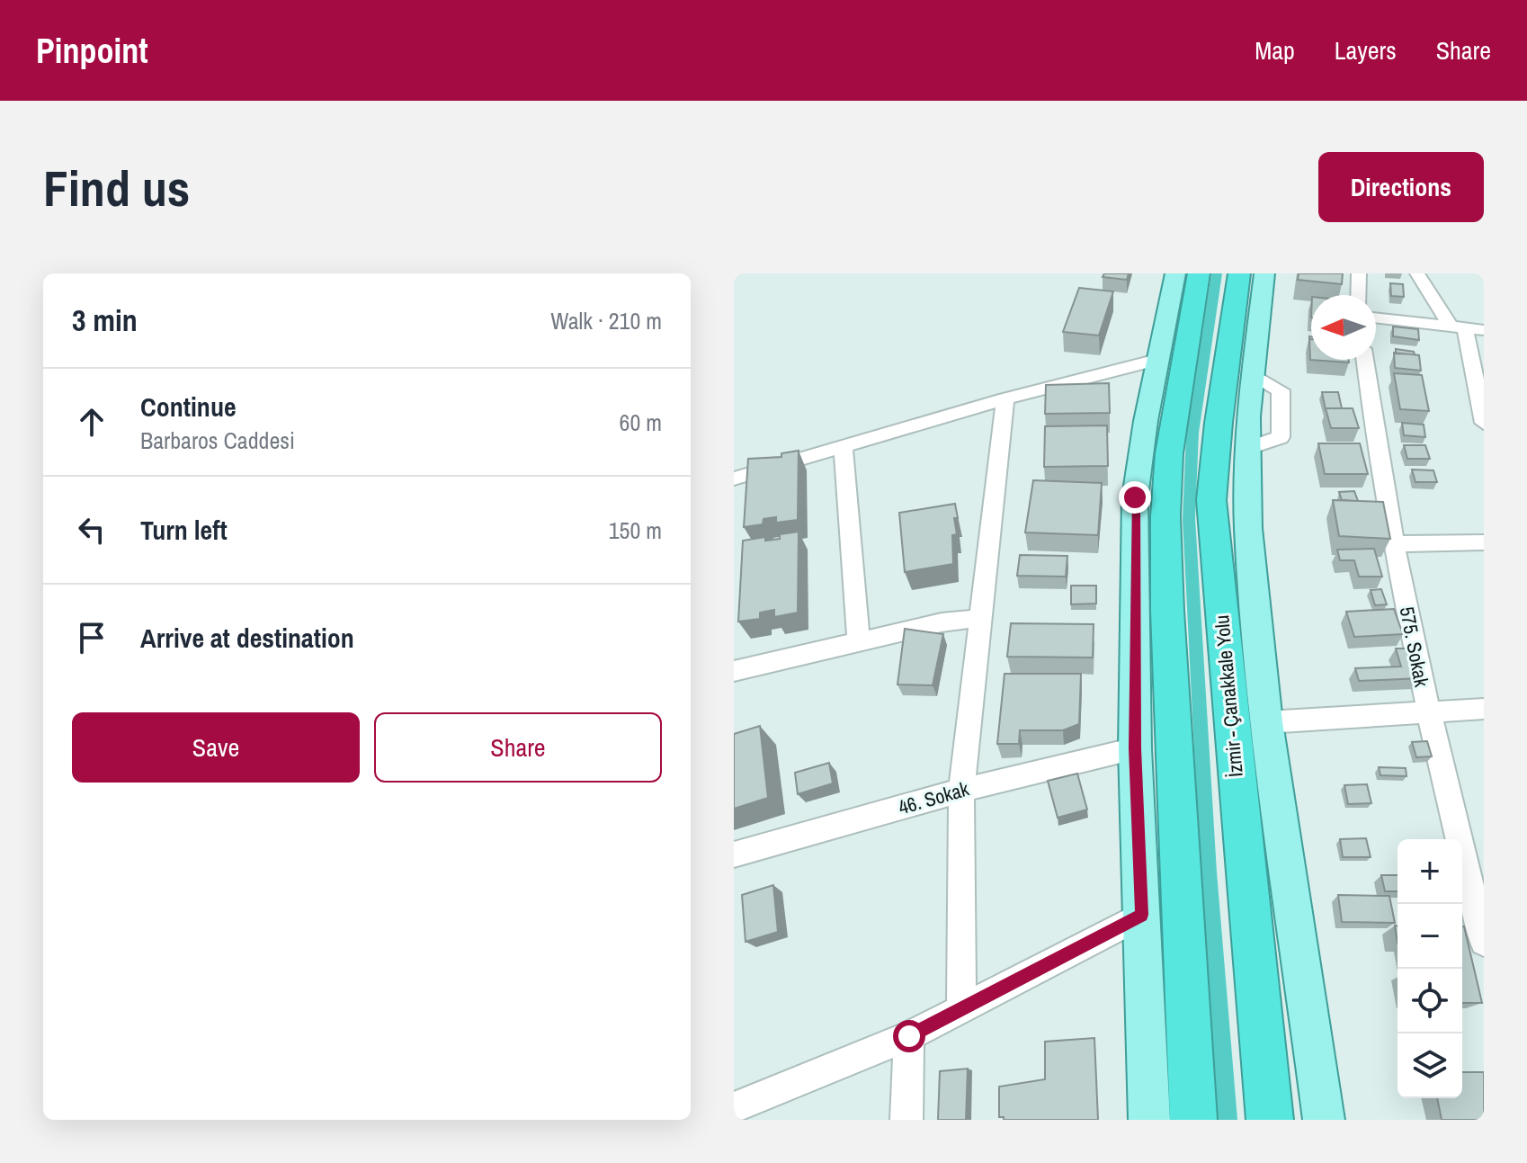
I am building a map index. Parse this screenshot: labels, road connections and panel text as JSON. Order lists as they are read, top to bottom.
{
  "streets": {
    "highway": ["İzmir - Çanakkale Yolu"],
    "street": ["575. Sokak", "46. Sokak"]
  },
  "north": "left",
  "page": {
    "header": "Pinpoint",
    "nav": ["Map", "Layers", "Share"],
    "buttons": [
      "Directions",
      ["Save", "Share"]
    ],
    "title": "Find us",
    "heading": ["3 min", "Walk · 210 m"],
    "list": [
      ["Continue", "Barbaros Caddesi", "60 m"],
      ["Turn left", "150 m"],
      "Arrive at destination"
    ],
    "map_buttons": ["+", "−"]
  }
}
